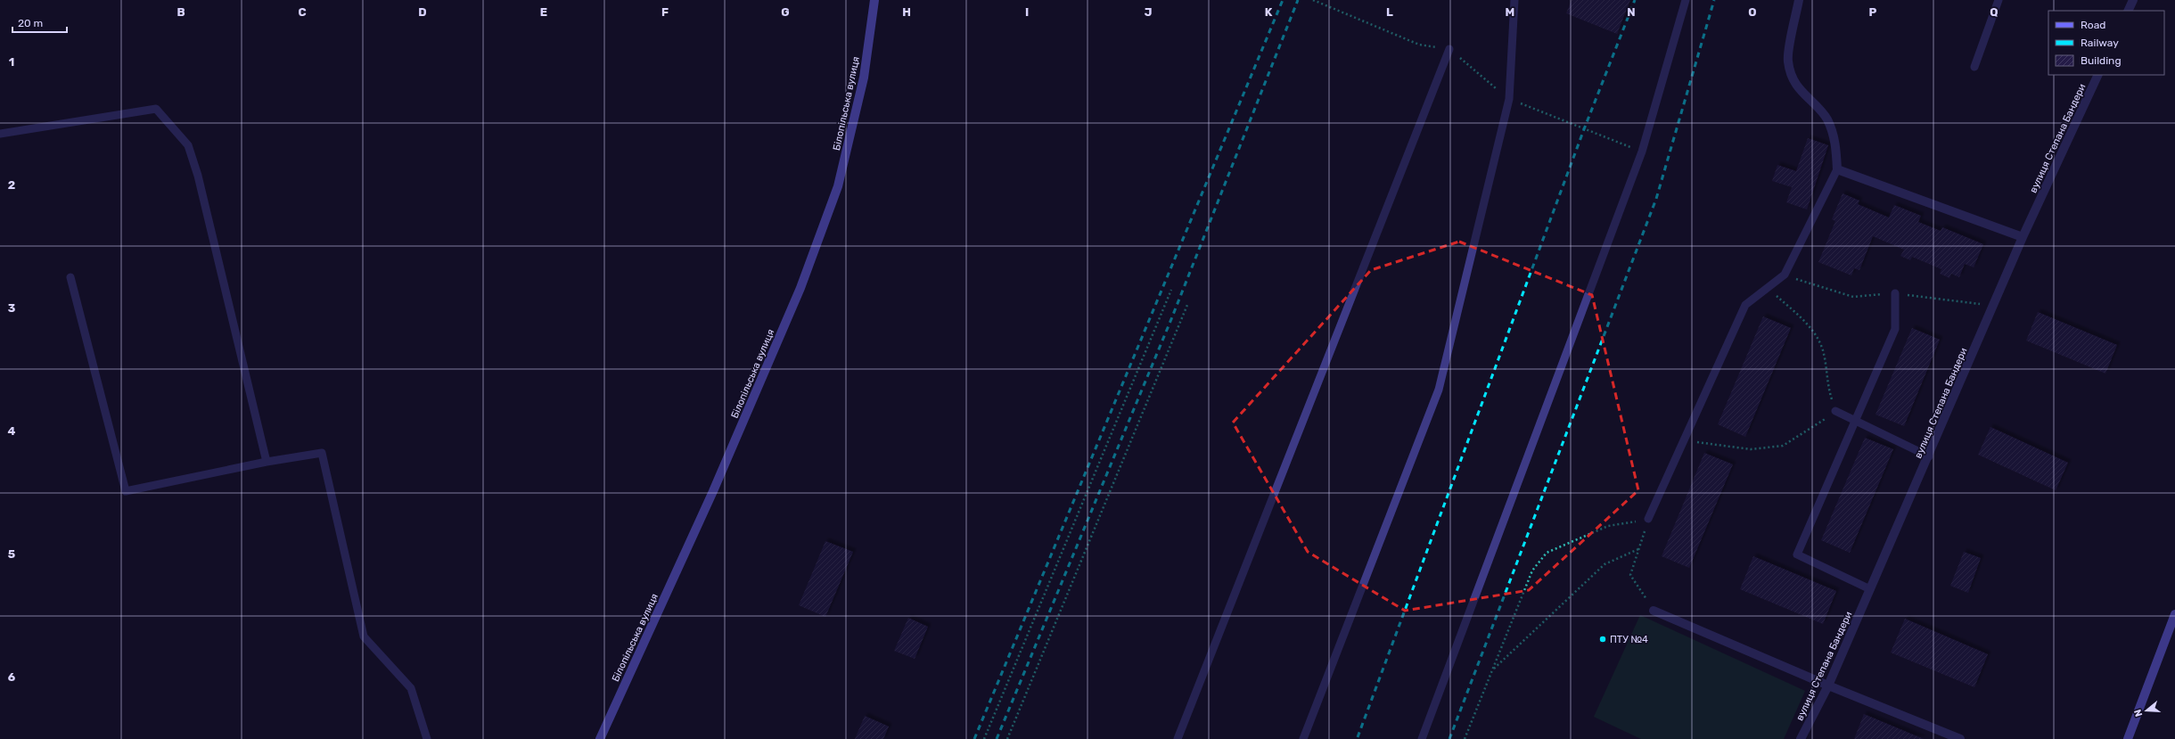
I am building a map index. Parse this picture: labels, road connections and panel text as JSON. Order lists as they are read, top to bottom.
{
  "streets": {
    "main road": ["Білопільська вулиця"],
    "street": ["вулиця Степана Бандери"]
  },
  "places": ["ПТУ №4"],
  "legend": ["Road", "Railway", "Building"],
  "scale_bar": "20 m",
  "north": "left",
  "grid": {
    "columns": [
      "B",
      "C",
      "D",
      "E",
      "F",
      "G",
      "H",
      "I",
      "J",
      "K",
      "L",
      "M",
      "N",
      "O",
      "P",
      "Q"
    ],
    "rows": [
      "1",
      "2",
      "3",
      "4",
      "5",
      "6"
    ]
  }
}
